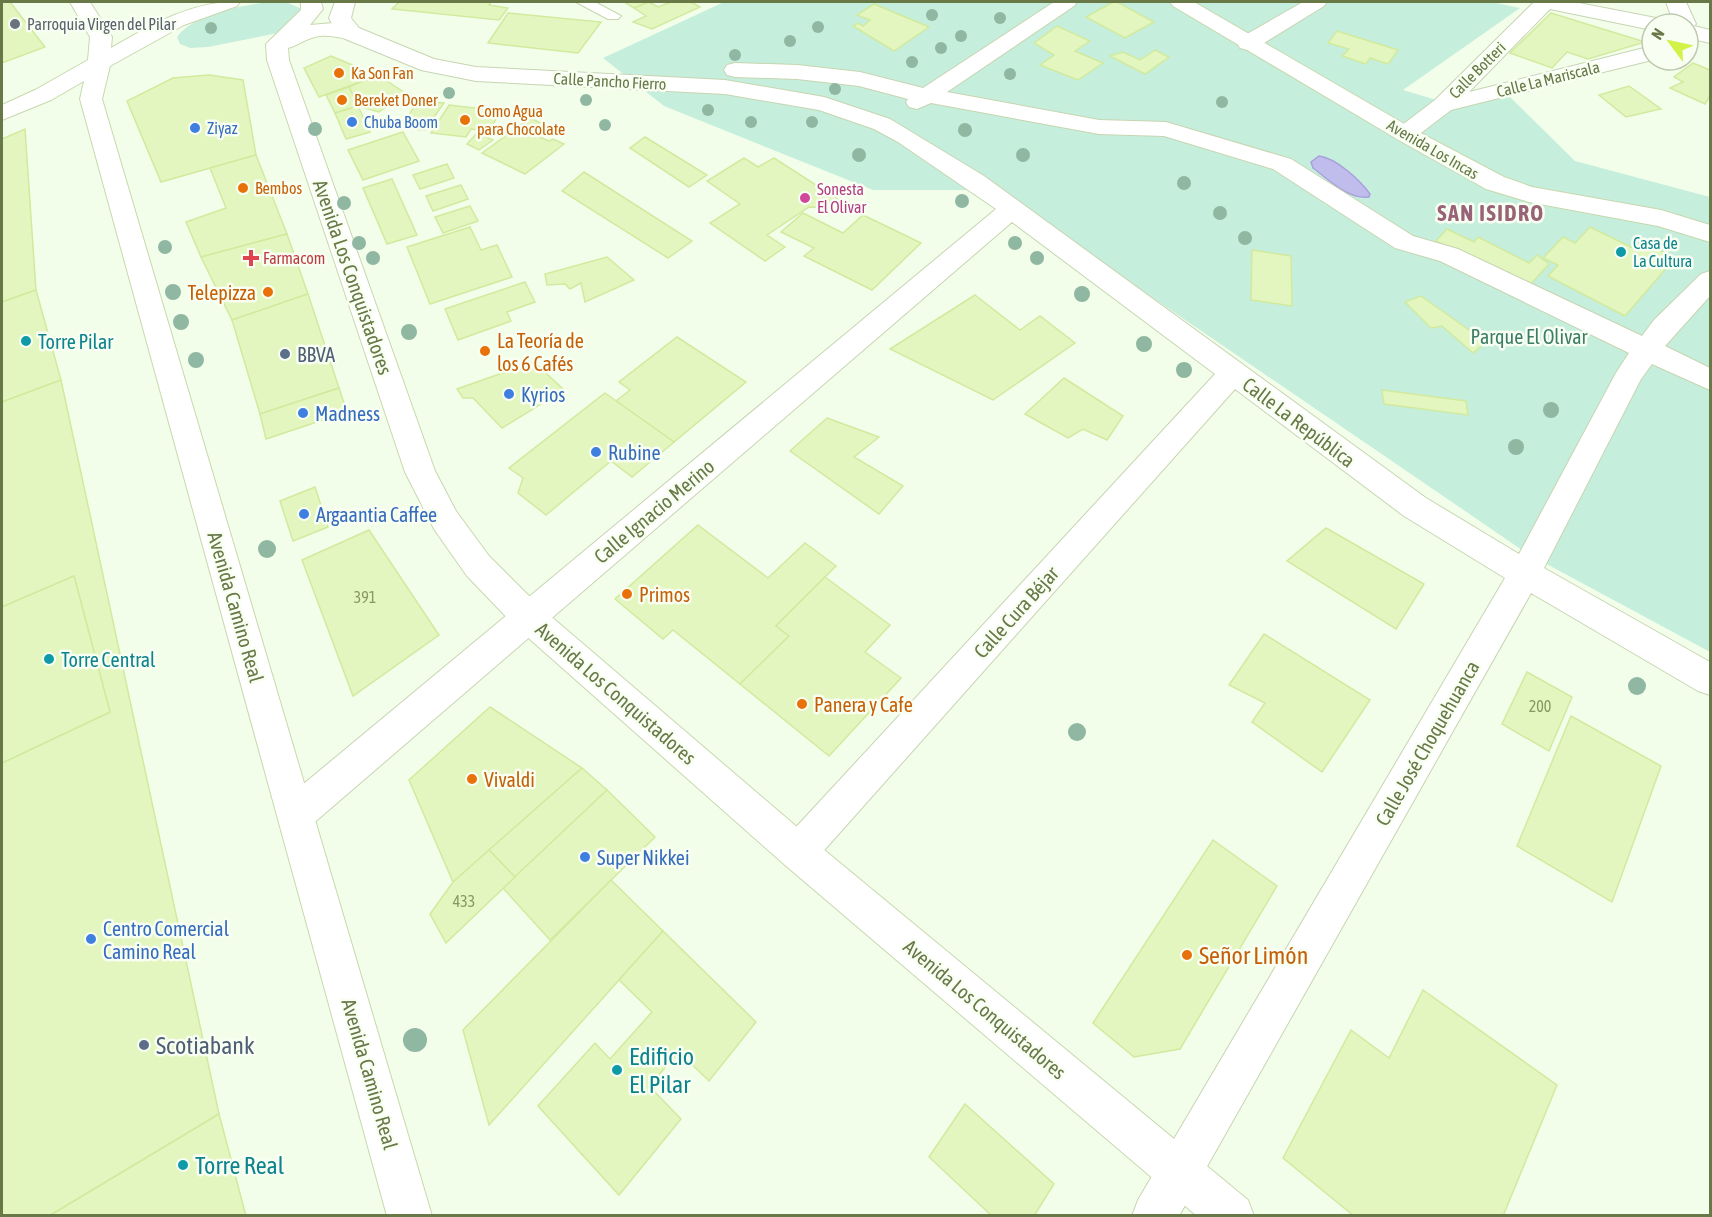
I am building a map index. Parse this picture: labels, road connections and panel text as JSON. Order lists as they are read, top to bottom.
{
  "streets": {
    "street": [
      "Calle Botteri",
      "Calle La Mariscala",
      "Calle Pancho Fierro",
      "Avenida Los Incas",
      "Avenida Los Conquistadores",
      "Calle La República",
      "Calle Ignacio Merino",
      "Avenida Camino Real",
      "Calle Cura Béjar",
      "Calle José Choquehuanca"
    ]
  },
  "crossings": [
    ["Calle Botteri", "Calle La Mariscala"],
    ["Calle Botteri", "Avenida Los Incas"],
    ["Calle Pancho Fierro", "Avenida Los Conquistadores"],
    ["Calle Pancho Fierro", "Calle La República"],
    ["Avenida Los Conquistadores", "Calle Ignacio Merino"],
    ["Avenida Los Conquistadores", "Calle Cura Béjar"],
    ["Avenida Los Conquistadores", "Calle José Choquehuanca"],
    ["Calle La República", "Calle Ignacio Merino"],
    ["Calle La República", "Calle Cura Béjar"],
    ["Calle La República", "Calle José Choquehuanca"],
    ["Calle Ignacio Merino", "Avenida Camino Real"]
  ],
  "districts": ["SAN ISIDRO"],
  "parks": ["Parque El Olivar"],
  "places": {
    "other": [
      "Parroquia Virgen del Pilar",
      "Ka Son Fan",
      "Bereket Doner",
      "Como Agua para Chocolate",
      "Chuba Boom",
      "Ziyaz",
      "Bembos",
      "Sonesta El Olivar",
      "Casa de La Cultura",
      "Telepizza",
      "Torre Pilar",
      "La Teoría de los 6 Cafés",
      "BBVA",
      "Kyrios",
      "Madness",
      "Rubine",
      "Argaantia Caffee",
      "Primos",
      "Torre Central",
      "Panera y Cafe",
      "Vivaldi",
      "Super Nikkei",
      "Centro Comercial Camino Real",
      "Señor Limón",
      "Scotiabank",
      "Edificio El Pilar",
      "Torre Real"
    ],
    "health": ["Farmacom"]
  },
  "house_numbers": ["391", "200", "433"],
  "north": "top left"
}
